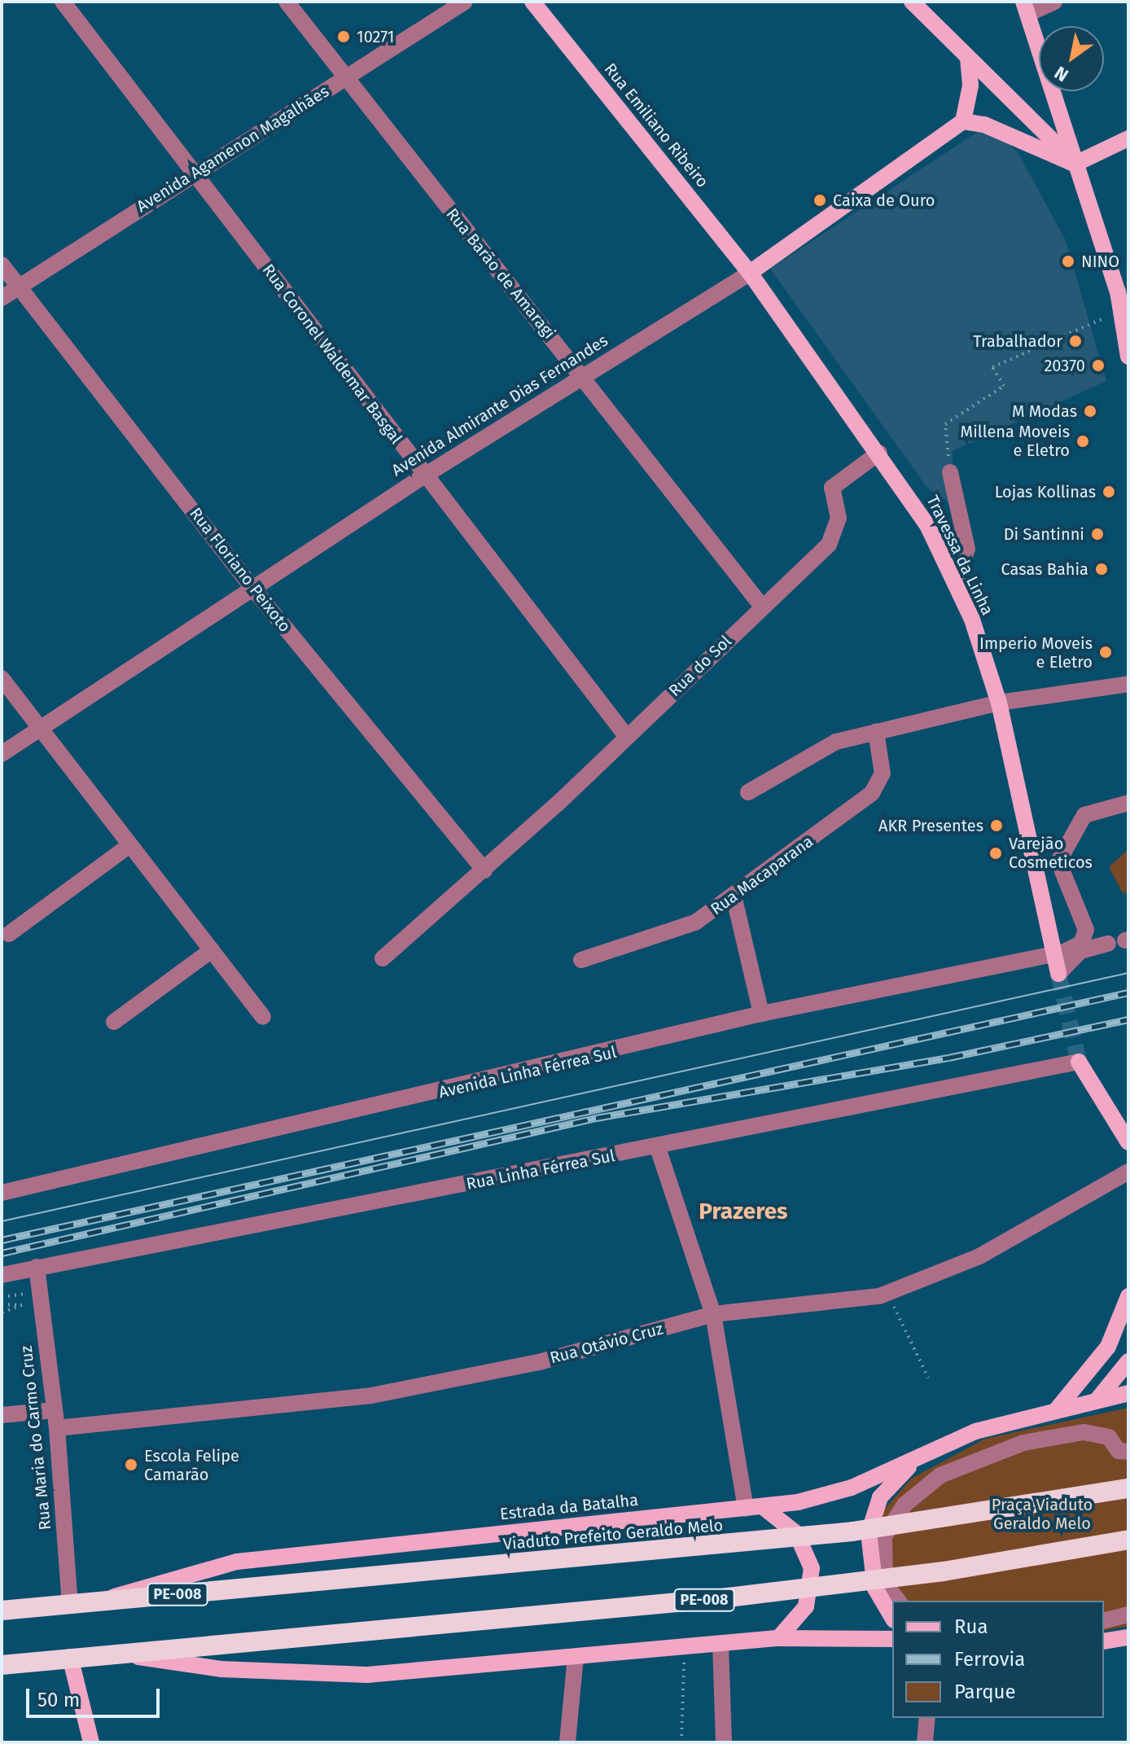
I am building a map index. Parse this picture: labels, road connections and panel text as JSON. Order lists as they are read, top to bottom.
{
  "streets": {
    "highway": ["Estrada da Batalha", "Viaduto Prefeito Geraldo Melo", "PE-008"],
    "main road": ["Rua Emiliano Ribeiro", "Avenida Almirante Dias Fernandes", "Travessa da Linha"],
    "street": [
      "Avenida Agamenon Magalhães",
      "Rua Barão de Amaragi",
      "Rua Coronel Waldemar Basgal",
      "Rua Floriano Peixoto",
      "Rua do Sol",
      "Rua Macaparana",
      "Avenida Linha Férrea Sul",
      "Rua Linha Férrea Sul",
      "Rua Otávio Cruz",
      "Rua Maria do Carmo Cruz"
    ]
  },
  "crossings": [
    ["Rua Emiliano Ribeiro", "Avenida Almirante Dias Fernandes"],
    ["Rua Emiliano Ribeiro", "Travessa da Linha"],
    ["Avenida Agamenon Magalhães", "Rua Barão de Amaragi"],
    ["Avenida Agamenon Magalhães", "Rua Coronel Waldemar Basgal"],
    ["Avenida Agamenon Magalhães", "Rua Floriano Peixoto"],
    ["Rua Barão de Amaragi", "Avenida Almirante Dias Fernandes"],
    ["Rua Barão de Amaragi", "Rua do Sol"],
    ["Rua Coronel Waldemar Basgal", "Avenida Almirante Dias Fernandes"],
    ["Rua Coronel Waldemar Basgal", "Rua do Sol"],
    ["Avenida Almirante Dias Fernandes", "Travessa da Linha"],
    ["Avenida Almirante Dias Fernandes", "Rua Floriano Peixoto"],
    ["Travessa da Linha", "Rua do Sol"],
    ["Travessa da Linha", "Avenida Linha Férrea Sul"],
    ["Rua Floriano Peixoto", "Rua do Sol"],
    ["Rua Linha Férrea Sul", "Rua Maria do Carmo Cruz"],
    ["Rua Otávio Cruz", "Rua Maria do Carmo Cruz"],
    ["Rua Maria do Carmo Cruz", "Estrada da Batalha"],
    ["Estrada da Batalha", "Viaduto Prefeito Geraldo Melo"]
  ],
  "districts": ["Prazeres"],
  "parks": ["Praça Viaduto Geraldo Melo"],
  "places": [
    "10271",
    "Caixa de Ouro",
    "NINO",
    "Trabalhador",
    "20370",
    "M Modas",
    "Millena Moveis e Eletro",
    "Lojas Kollinas",
    "Di Santinni",
    "Casas Bahia",
    "Imperio Moveis e Eletro",
    "AKR Presentes",
    "Varejão Cosmeticos",
    "Escola Felipe Camarão"
  ],
  "legend": ["Rua", "Ferrovia", "Parque"],
  "scale_bar": "50 m",
  "north": "bottom left"
}
